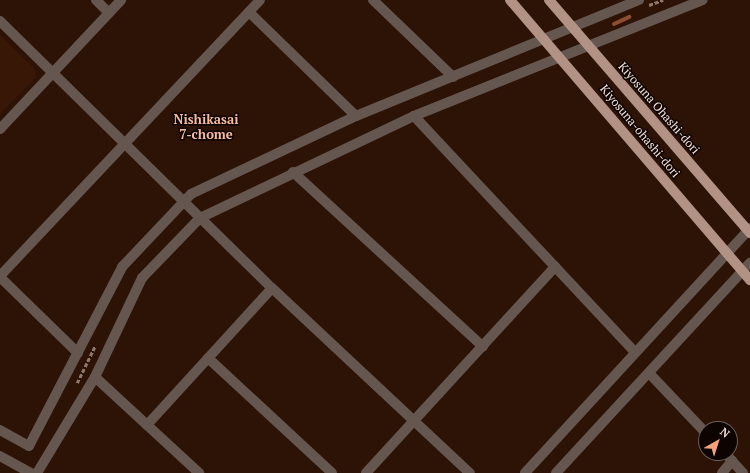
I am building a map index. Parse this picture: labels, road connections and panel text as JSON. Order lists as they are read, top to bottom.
{
  "streets": {
    "main road": ["Kiyosuna Ohashi-dori", "Kiyosuna-ohashi-dori"]
  },
  "districts": ["Nishikasai 7-chome"],
  "north": "top right"
}
